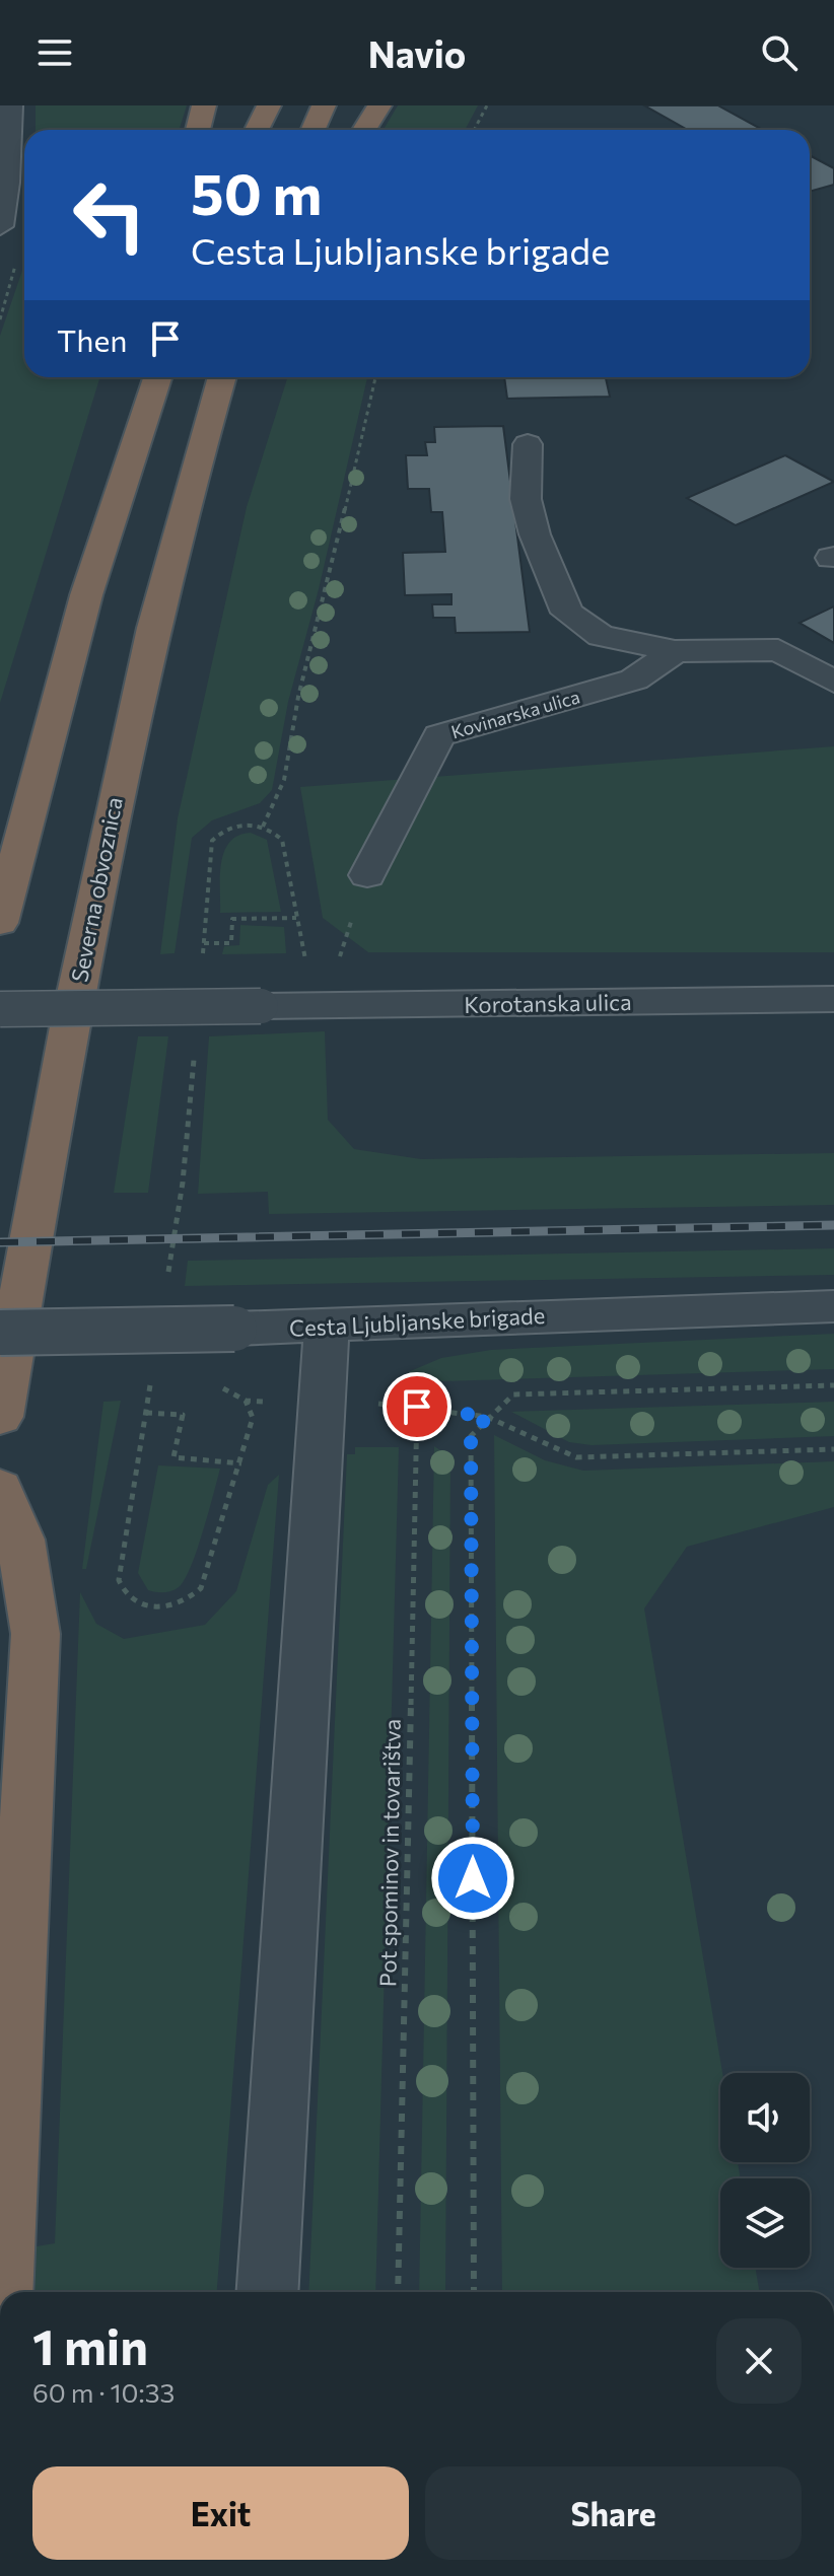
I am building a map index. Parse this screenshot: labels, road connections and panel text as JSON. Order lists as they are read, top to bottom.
{
  "streets": {
    "highway": ["Severna obvoznica"],
    "street": ["Kovinarska ulica", "Korotanska ulica", "Cesta Ljubljanske brigade"],
    "path": ["Pot spominov in tovarištva"]
  },
  "page": {
    "header": "Navio",
    "turn": ["50 m", "Cesta Ljubljanske brigade"],
    "then": "Then",
    "heading": ["1 min", "60 m · 10:33"],
    "buttons": ["Exit", "Share"]
  }
}
